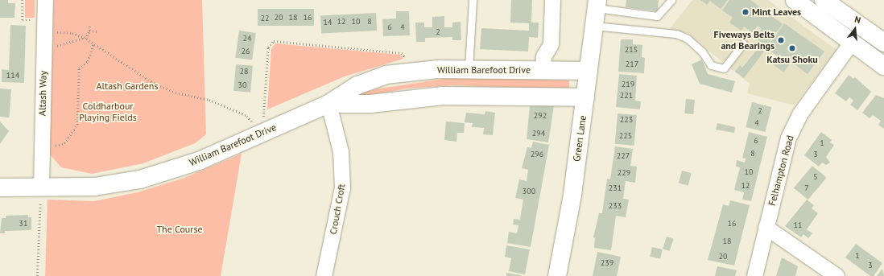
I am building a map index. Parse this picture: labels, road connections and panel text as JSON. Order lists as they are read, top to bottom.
{
  "streets": {
    "main road": ["William Barefoot Drive", "Green Lane"],
    "street": ["Altash Way", "Felhampton Road", "Crouch Croft"]
  },
  "crossings": [
    ["William Barefoot Drive", "Altash Way"],
    ["William Barefoot Drive", "Green Lane"],
    ["William Barefoot Drive", "Crouch Croft"]
  ],
  "parks": ["Altash Gardens", "Coldharbour Playing Fields", "The Course"],
  "places": ["Mint Leaves", "Fiveways Belts and Bearings", "Katsu Shoku"],
  "house_numbers": [
    "20",
    "18",
    "16",
    "22",
    "12",
    "10",
    "8",
    "14",
    "6",
    "4",
    "2",
    "24",
    "215",
    "26",
    "217",
    "28",
    "114",
    "219",
    "30",
    "221",
    "2",
    "292",
    "223",
    "4",
    "294",
    "225",
    "6",
    "1",
    "8",
    "296",
    "3",
    "227",
    "10",
    "229",
    "5",
    "12",
    "231",
    "7",
    "300",
    "233",
    "31",
    "16",
    "11",
    "18",
    "1",
    "20",
    "239",
    "3"
  ],
  "north": "top"
}
